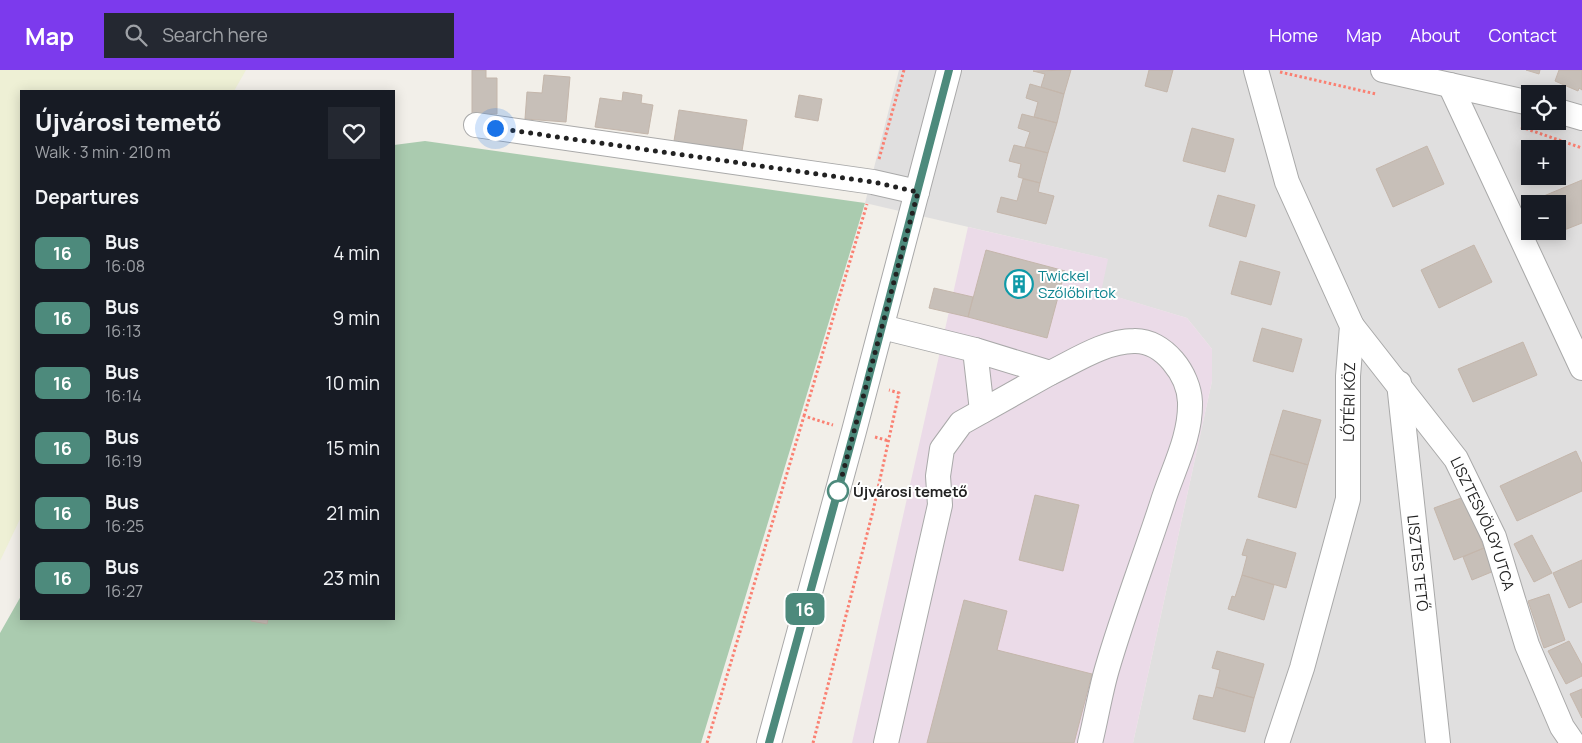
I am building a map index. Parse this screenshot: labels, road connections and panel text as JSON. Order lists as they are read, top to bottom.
{
  "streets": {
    "street": ["LŐTÉRI KÖZ", "LISZTESVÖLGY UTCA", "LISZTES TETŐ"]
  },
  "crossings": [
    ["LŐTÉRI KÖZ", "LISZTESVÖLGY UTCA"],
    ["LISZTESVÖLGY UTCA", "LISZTES TETŐ"]
  ],
  "places": {
    "building": ["Twickel Szőlőbirtok"],
    "other": ["Újvárosi temető"]
  },
  "lines": ["bus line 16"],
  "page": {
    "header": "Map",
    "search": "Search here",
    "nav": [
      "Home",
      "Map",
      "About",
      "Contact"
    ],
    "on_map": "16",
    "map_buttons": ["+", "−"],
    "heading": [
      ["Újvárosi temető", "Walk · 3 min · 210 m"],
      "Departures"
    ],
    "list": [
      {
        "mark": "16",
        "name": "Bus",
        "note": "16:08",
        "value": "4 min"
      },
      {
        "mark": "16",
        "name": "Bus",
        "note": "16:13",
        "value": "9 min"
      },
      {
        "mark": "16",
        "name": "Bus",
        "note": "16:14",
        "value": "10 min"
      },
      {
        "mark": "16",
        "name": "Bus",
        "note": "16:19",
        "value": "15 min"
      },
      {
        "mark": "16",
        "name": "Bus",
        "note": "16:25",
        "value": "21 min"
      },
      {
        "mark": "16",
        "name": "Bus",
        "note": "16:27",
        "value": "23 min"
      }
    ]
  }
}
